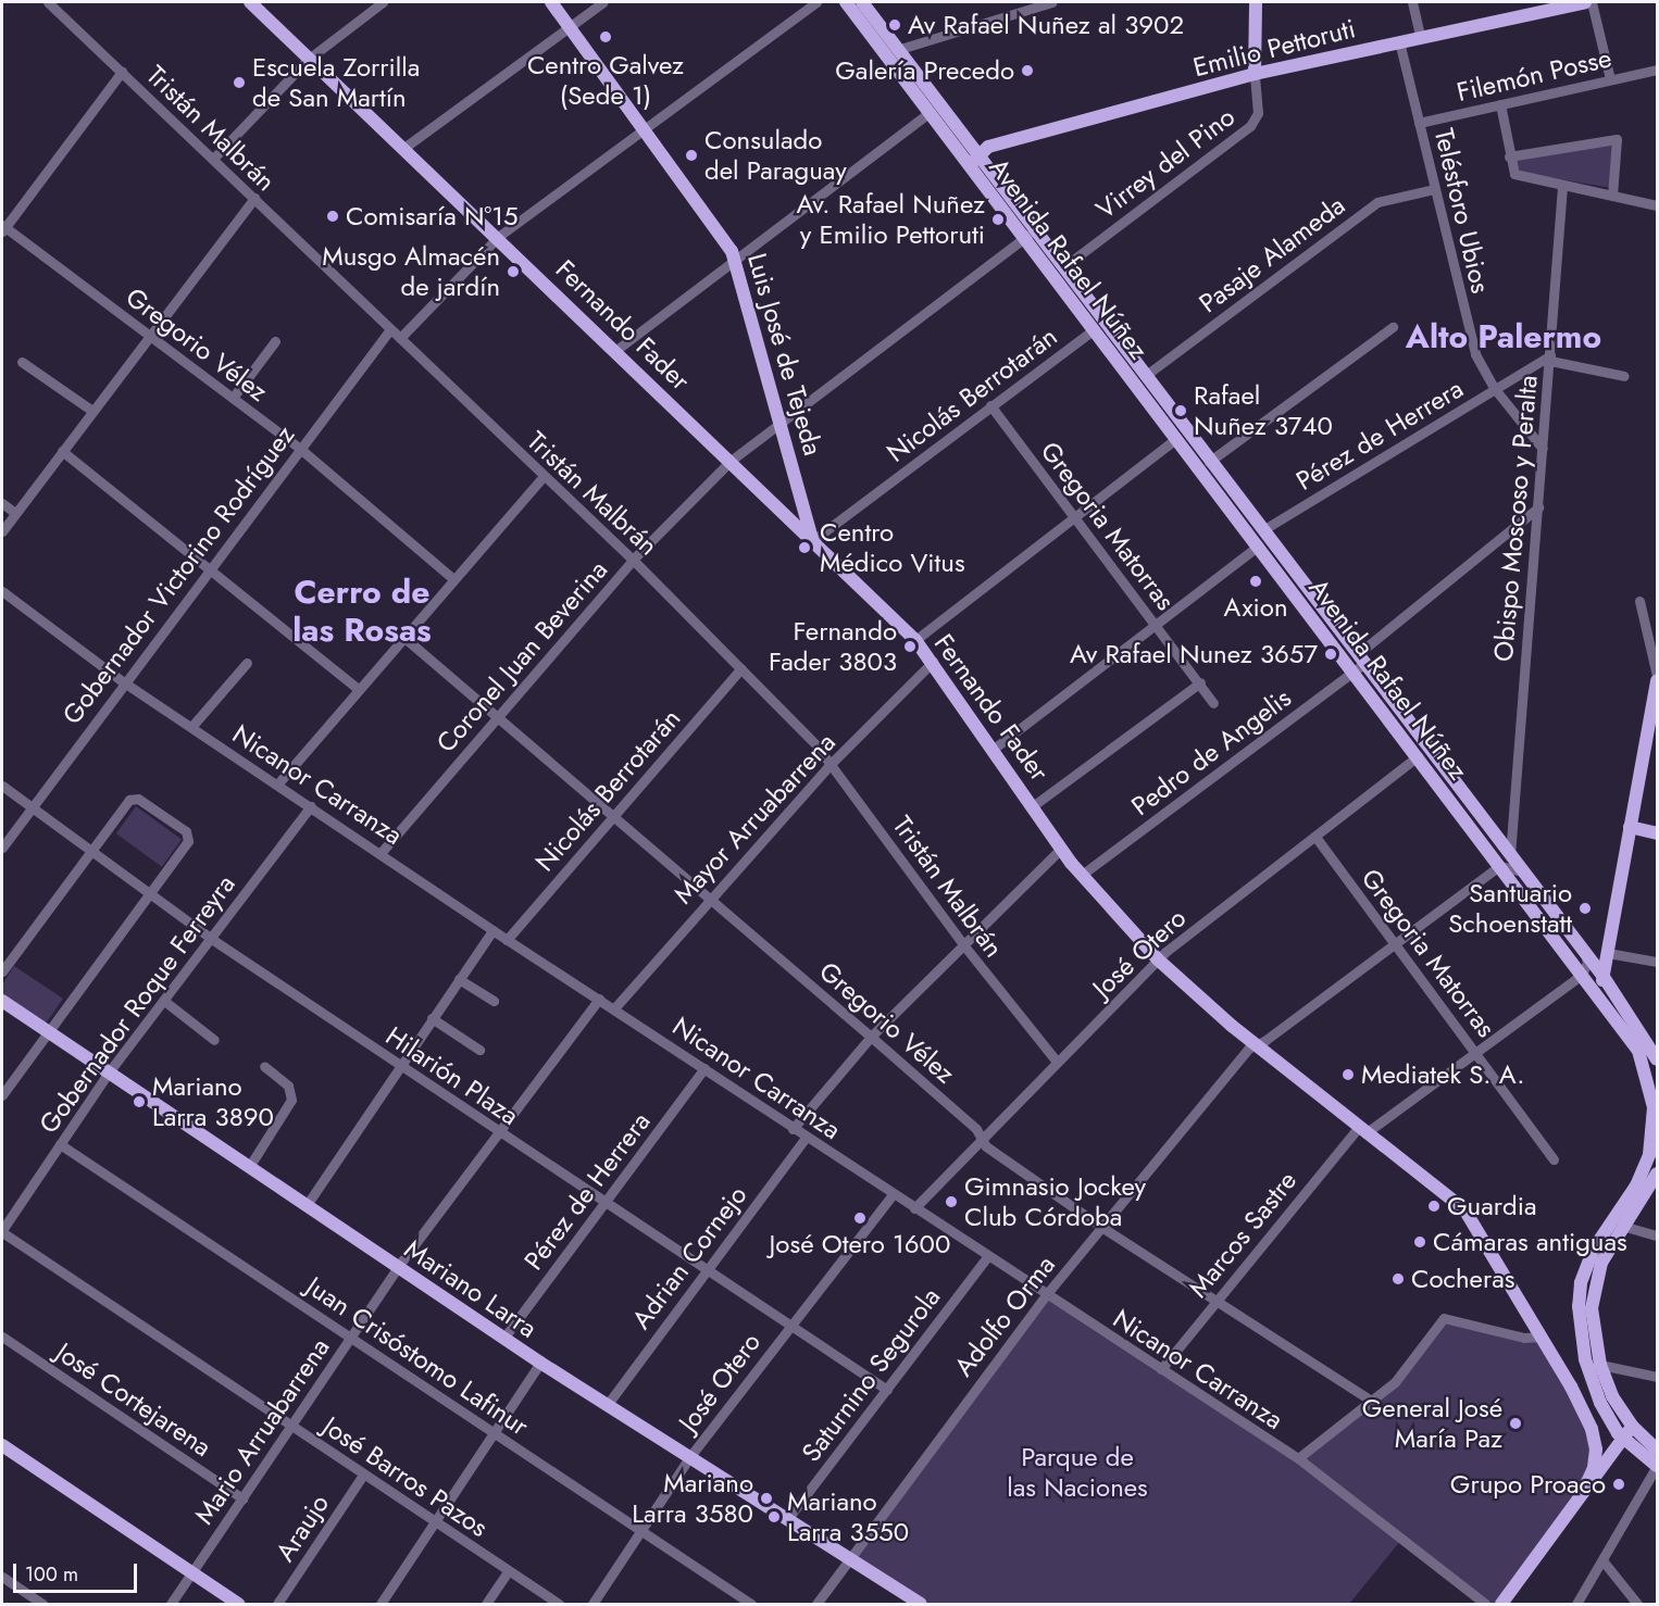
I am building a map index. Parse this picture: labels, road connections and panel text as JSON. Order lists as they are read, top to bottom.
{
  "streets": {
    "main road": [
      "Emilio Pettoruti",
      "Avenida Rafael Núñez",
      "Fernando Fader",
      "Luis José de Tejeda",
      "Mariano Larra"
    ],
    "street": [
      "Filemón Posse",
      "Tristán Malbrán",
      "Virrey del Pino",
      "Telésforo Ubios",
      "Pasaje Alameda",
      "Gregorio Vélez",
      "Nicolás Berrotarán",
      "Pérez de Herrera",
      "Obispo Moscoso y Peralta",
      "Gregoria Matorras",
      "Gobernador Victorino Rodríguez",
      "Coronel Juan Beverina",
      "Pedro de Angelis",
      "Nicanor Carranza",
      "Mayor Arruabarrena",
      "José Otero",
      "Gobernador Roque Ferreyra",
      "Hilarión Plaza",
      "Marcos Sastre",
      "Adrian Cornejo",
      "Adolfo Orma",
      "Juan Crisóstomo Lafinur",
      "Saturnino Segurola",
      "José Cortejarena",
      "Mario Arruabarrena",
      "José Barros Pazos",
      "Araujo"
    ]
  },
  "crossings": [
    ["Emilio Pettoruti", "Virrey del Pino"],
    ["Emilio Pettoruti", "Telésforo Ubios"],
    ["Emilio Pettoruti", "Avenida Rafael Núñez"],
    ["Filemón Posse", "Telésforo Ubios"],
    ["Tristán Malbrán", "Nicolás Berrotarán"],
    ["Tristán Malbrán", "Gobernador Victorino Rodríguez"],
    ["Tristán Malbrán", "Coronel Juan Beverina"],
    ["Tristán Malbrán", "Mayor Arruabarrena"],
    ["Tristán Malbrán", "José Otero"],
    ["Virrey del Pino", "Avenida Rafael Núñez"],
    ["Telésforo Ubios", "Pasaje Alameda"],
    ["Telésforo Ubios", "Pérez de Herrera"],
    ["Telésforo Ubios", "Obispo Moscoso y Peralta"],
    ["Pasaje Alameda", "Avenida Rafael Núñez"],
    ["Avenida Rafael Núñez", "Nicolás Berrotarán"],
    ["Avenida Rafael Núñez", "Pérez de Herrera"],
    ["Avenida Rafael Núñez", "Obispo Moscoso y Peralta"],
    ["Avenida Rafael Núñez", "Coronel Juan Beverina"],
    ["Avenida Rafael Núñez", "Pedro de Angelis"],
    ["Avenida Rafael Núñez", "José Otero"],
    ["Avenida Rafael Núñez", "Marcos Sastre"],
    ["Avenida Rafael Núñez", "Adolfo Orma"],
    ["Fernando Fader", "Luis José de Tejeda"],
    ["Fernando Fader", "Nicolás Berrotarán"],
    ["Fernando Fader", "Coronel Juan Beverina"],
    ["Fernando Fader", "Pedro de Angelis"],
    ["Fernando Fader", "Mayor Arruabarrena"],
    ["Fernando Fader", "José Otero"],
    ["Fernando Fader", "Marcos Sastre"],
    ["Fernando Fader", "Adolfo Orma"],
    ["Gregorio Vélez", "Nicolás Berrotarán"],
    ["Gregorio Vélez", "Gobernador Victorino Rodríguez"],
    ["Gregorio Vélez", "Coronel Juan Beverina"],
    ["Gregorio Vélez", "Mayor Arruabarrena"],
    ["Gregorio Vélez", "José Otero"],
    ["Gregorio Vélez", "Marcos Sastre"],
    ["Gregorio Vélez", "Adolfo Orma"],
    ["Luis José de Tejeda", "Nicolás Berrotarán"],
    ["Luis José de Tejeda", "Coronel Juan Beverina"],
    ["Nicolás Berrotarán", "Gregoria Matorras"],
    ["Nicolás Berrotarán", "Nicanor Carranza"],
    ["Pérez de Herrera", "Obispo Moscoso y Peralta"],
    ["Pérez de Herrera", "Nicanor Carranza"],
    ["Pérez de Herrera", "Hilarión Plaza"],
    ["Pérez de Herrera", "Mariano Larra"],
    ["Obispo Moscoso y Peralta", "Pedro de Angelis"],
    ["Gregoria Matorras", "José Otero"],
    ["Gregoria Matorras", "Marcos Sastre"],
    ["Gregoria Matorras", "Adolfo Orma"],
    ["Gobernador Victorino Rodríguez", "Nicanor Carranza"],
    ["Gobernador Victorino Rodríguez", "Hilarión Plaza"],
    ["Coronel Juan Beverina", "Nicanor Carranza"],
    ["Nicanor Carranza", "Mayor Arruabarrena"],
    ["Nicanor Carranza", "José Otero"],
    ["Nicanor Carranza", "Gobernador Roque Ferreyra"],
    ["Nicanor Carranza", "Marcos Sastre"],
    ["Nicanor Carranza", "Adrian Cornejo"],
    ["Nicanor Carranza", "Adolfo Orma"],
    ["Nicanor Carranza", "Saturnino Segurola"],
    ["Nicanor Carranza", "Mario Arruabarrena"],
    ["José Otero", "Hilarión Plaza"],
    ["José Otero", "Mariano Larra"],
    ["José Otero", "Juan Crisóstomo Lafinur"],
    ["Gobernador Roque Ferreyra", "Hilarión Plaza"],
    ["Gobernador Roque Ferreyra", "Mariano Larra"],
    ["Gobernador Roque Ferreyra", "Juan Crisóstomo Lafinur"],
    ["Gobernador Roque Ferreyra", "José Barros Pazos"],
    ["Hilarión Plaza", "Adrian Cornejo"],
    ["Hilarión Plaza", "Saturnino Segurola"],
    ["Hilarión Plaza", "Mario Arruabarrena"],
    ["Adrian Cornejo", "Mariano Larra"],
    ["Mariano Larra", "Adolfo Orma"],
    ["Mariano Larra", "Saturnino Segurola"],
    ["Mariano Larra", "Mario Arruabarrena"],
    ["Juan Crisóstomo Lafinur", "Mario Arruabarrena"],
    ["José Cortejarena", "Mario Arruabarrena"],
    ["Mario Arruabarrena", "José Barros Pazos"],
    ["José Barros Pazos", "Araujo"]
  ],
  "districts": ["Alto Palermo", "Cerro de las Rosas"],
  "parks": ["Parque de las Naciones"],
  "places": [
    "Av Rafael Nuñez al 3902",
    "Centro Galvez (Sede 1)",
    "Galería Precedo",
    "Escuela Zorrilla de San Martín",
    "Consulado del Paraguay",
    "Comisaría Nº15",
    "Av. Rafael Nuñez y Emilio Pettoruti",
    "Musgo Almacén de jardín",
    "Rafael Nuñez 3740",
    "Centro Médico Vitus",
    "Axion",
    "Fernando Fader 3803",
    "Av Rafael Nunez 3657",
    "Santuario Schoenstatt",
    "Mediatek S. A.",
    "Mariano Larra 3890",
    "Gimnasio Jockey Club Córdoba",
    "Guardia",
    "José Otero 1600",
    "Cámaras antiguas",
    "Cocheras",
    "General José María Paz",
    "Grupo Proaco",
    "Mariano Larra 3580",
    "Mariano Larra 3550"
  ],
  "scale_bar": "100 m"
}
